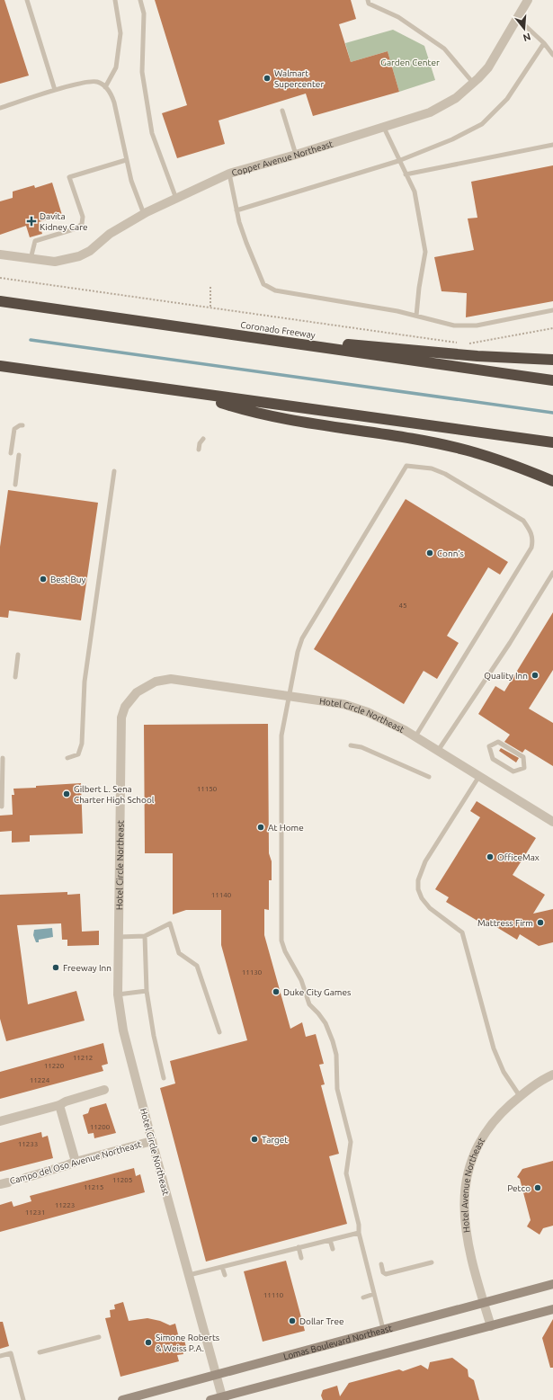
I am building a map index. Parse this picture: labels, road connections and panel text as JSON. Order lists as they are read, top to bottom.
{
  "streets": {
    "highway": ["Coronado Freeway"],
    "main road": ["Lomas Boulevard Northeast"],
    "street": [
      "Copper Avenue Northeast",
      "Hotel Circle Northeast",
      "Campo del Oso Avenue Northeast",
      "Hotel Avenue Northeast"
    ]
  },
  "crossings": [
    ["Hotel Circle Northeast", "Campo del Oso Avenue Northeast"],
    ["Hotel Circle Northeast", "Lomas Boulevard Northeast"],
    ["Hotel Avenue Northeast", "Lomas Boulevard Northeast"]
  ],
  "parks": ["Garden Center"],
  "places": {
    "other": [
      "Walmart Supercenter",
      "Conn's",
      "Best Buy",
      "Quality Inn",
      "Gilbert L. Sena Charter High School",
      "At Home",
      "OfficeMax",
      "Mattress Firm",
      "Freeway Inn",
      "Duke City Games",
      "Target",
      "Petco",
      "Dollar Tree",
      "Simone Roberts & Weiss P.A."
    ],
    "health": ["Davita Kidney Care"]
  },
  "house_numbers": [
    "45",
    "11150",
    "11140",
    "11130",
    "11212",
    "11220",
    "11224",
    "11200",
    "11233",
    "11205",
    "11215",
    "11223",
    "11231",
    "11110"
  ],
  "north": "bottom"
}
